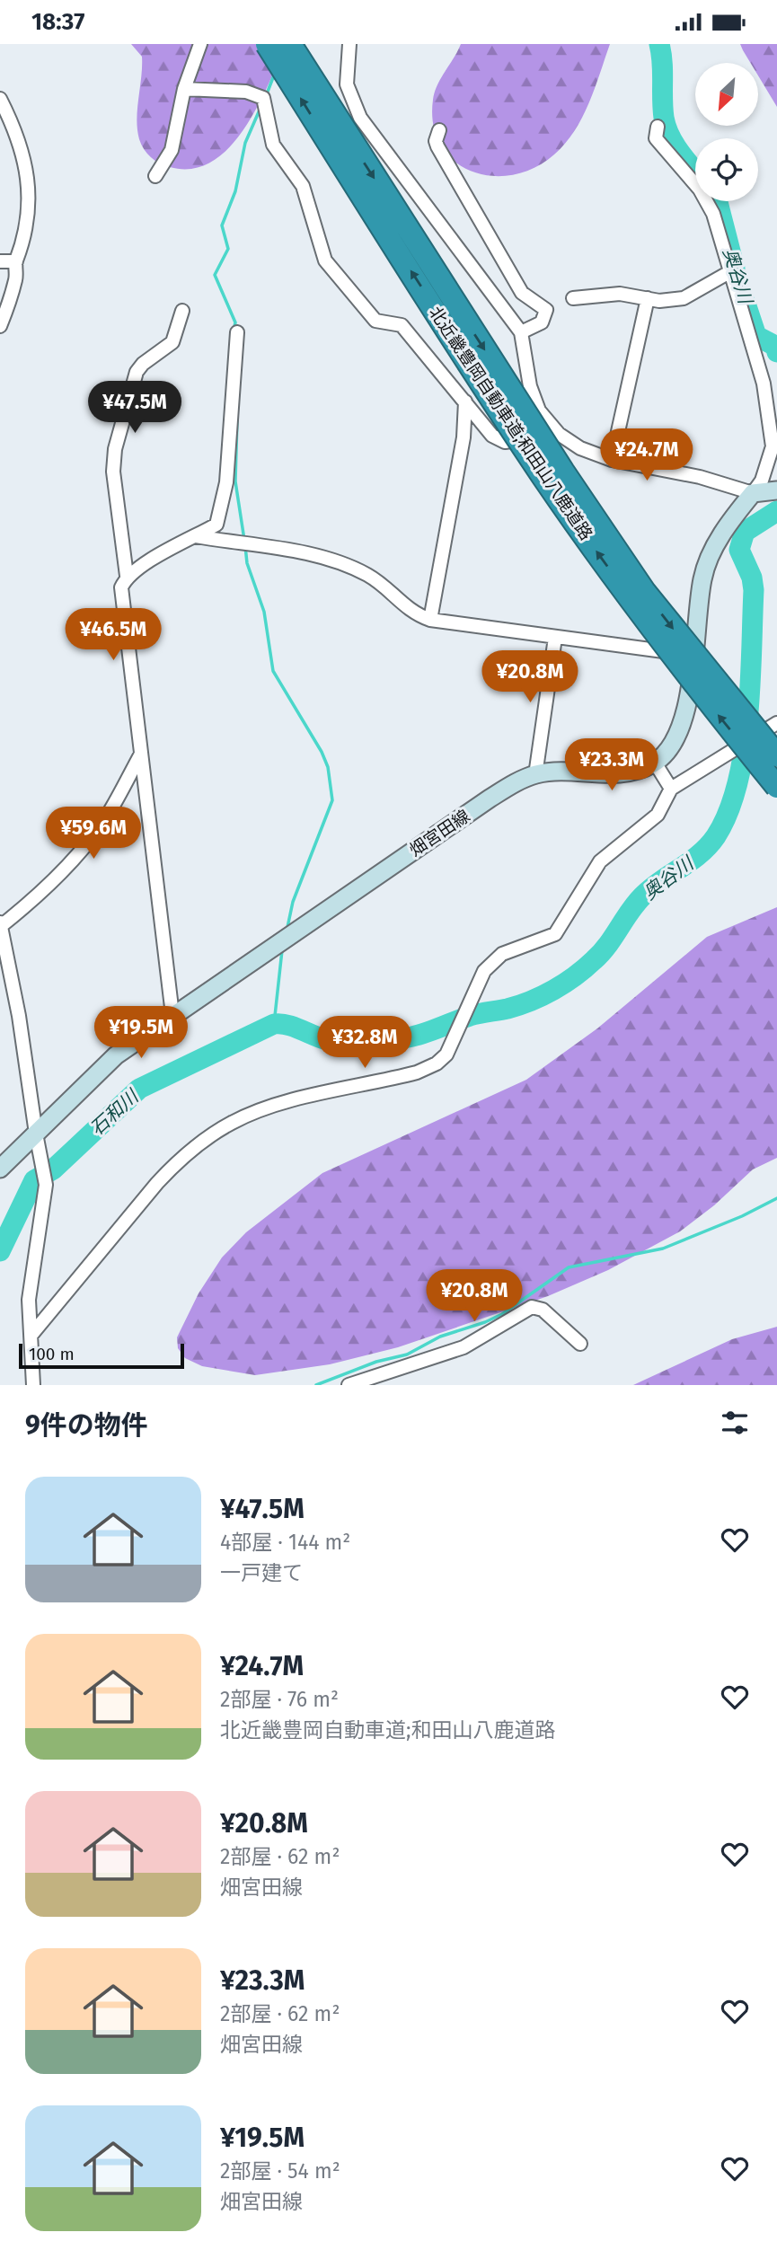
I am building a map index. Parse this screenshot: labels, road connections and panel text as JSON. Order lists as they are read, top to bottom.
{
  "streets": {
    "highway": ["北近畿豊岡自動車道;和田山八鹿道路"],
    "main road": ["畑宮田線"]
  },
  "water": ["奥谷川", "石和川"],
  "scale_bar": "100 m",
  "north": "bottom left",
  "page": {
    "status": "18:37",
    "price": [
      "¥47.5M",
      "¥24.7M",
      "¥46.5M",
      "¥20.8M",
      "¥23.3M",
      "¥59.6M",
      "¥19.5M",
      "¥32.8M",
      "¥20.8M"
    ],
    "scale": "100 m",
    "heading": "9件の物件",
    "list": [
      {
        "name": "¥47.5M",
        "note": "4部屋 · 144 m² · 一戸建て"
      },
      {
        "name": "¥24.7M",
        "note": "2部屋 · 76 m² · 北近畿豊岡自動車道;和田山八鹿道路"
      },
      {
        "name": "¥20.8M",
        "note": "2部屋 · 62 m² · 畑宮田線"
      },
      {
        "name": "¥23.3M",
        "note": "2部屋 · 62 m² · 畑宮田線"
      },
      {
        "name": "¥19.5M",
        "note": "2部屋 · 54 m² · 畑宮田線"
      }
    ]
  }
}
